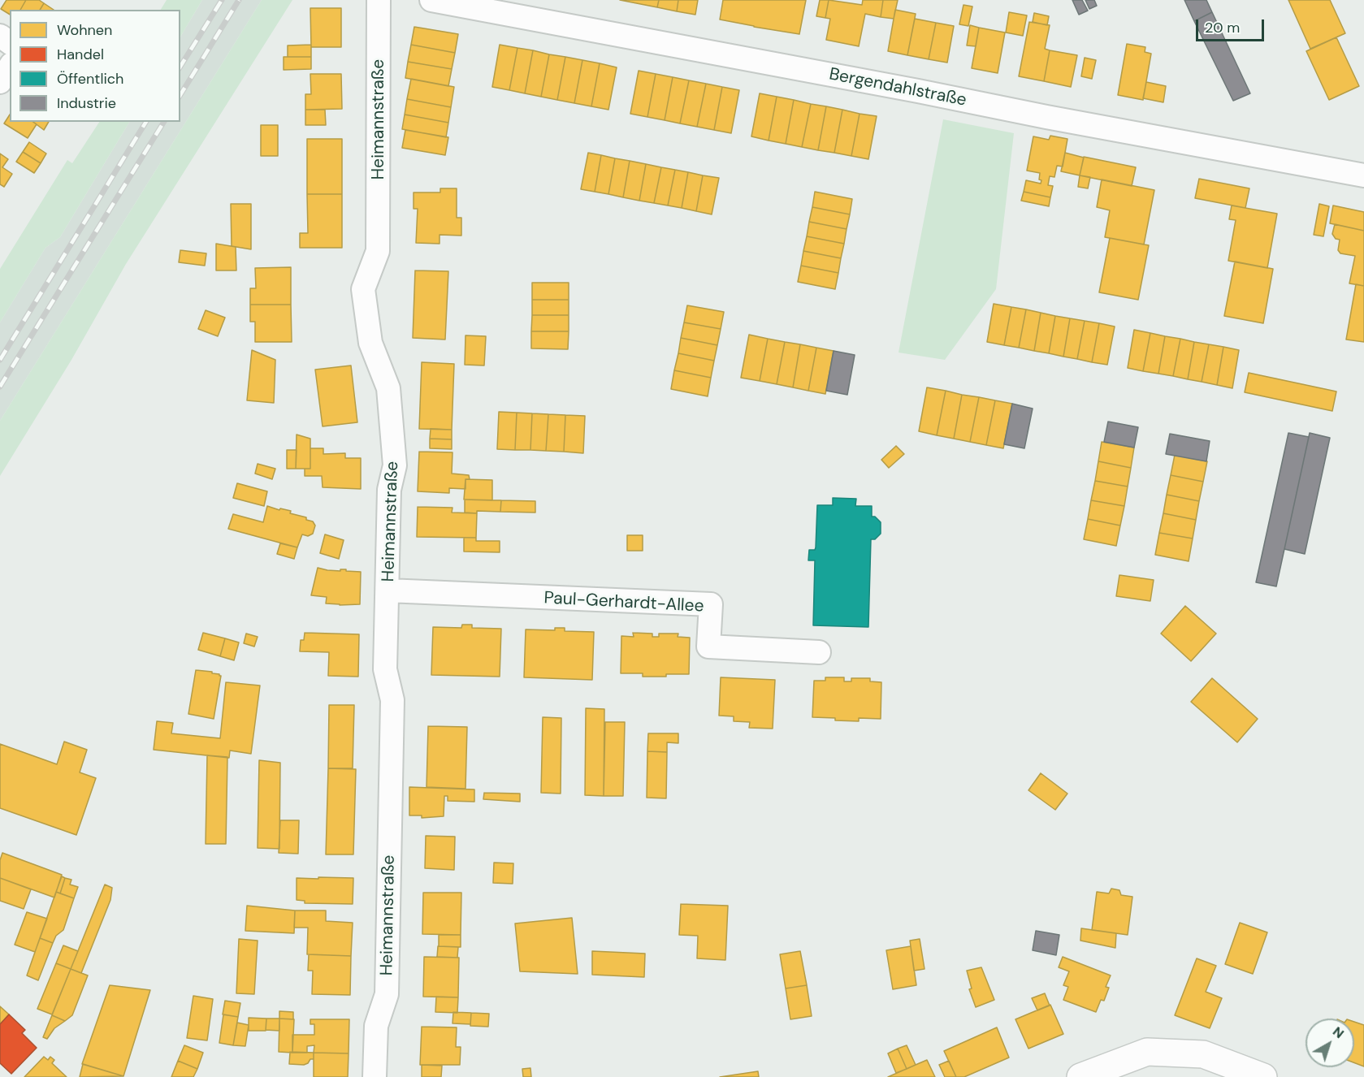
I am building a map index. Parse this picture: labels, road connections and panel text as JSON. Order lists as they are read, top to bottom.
{
  "streets": {
    "street": ["Bergendahlstraße", "Heimannstraße", "Paul-Gerhardt-Allee"]
  },
  "crossings": [
    ["Heimannstraße", "Paul-Gerhardt-Allee"]
  ],
  "legend": [
    "Wohnen",
    "Handel",
    "Öffentlich",
    "Industrie"
  ],
  "scale_bar": "20 m",
  "north": "top right"
}
